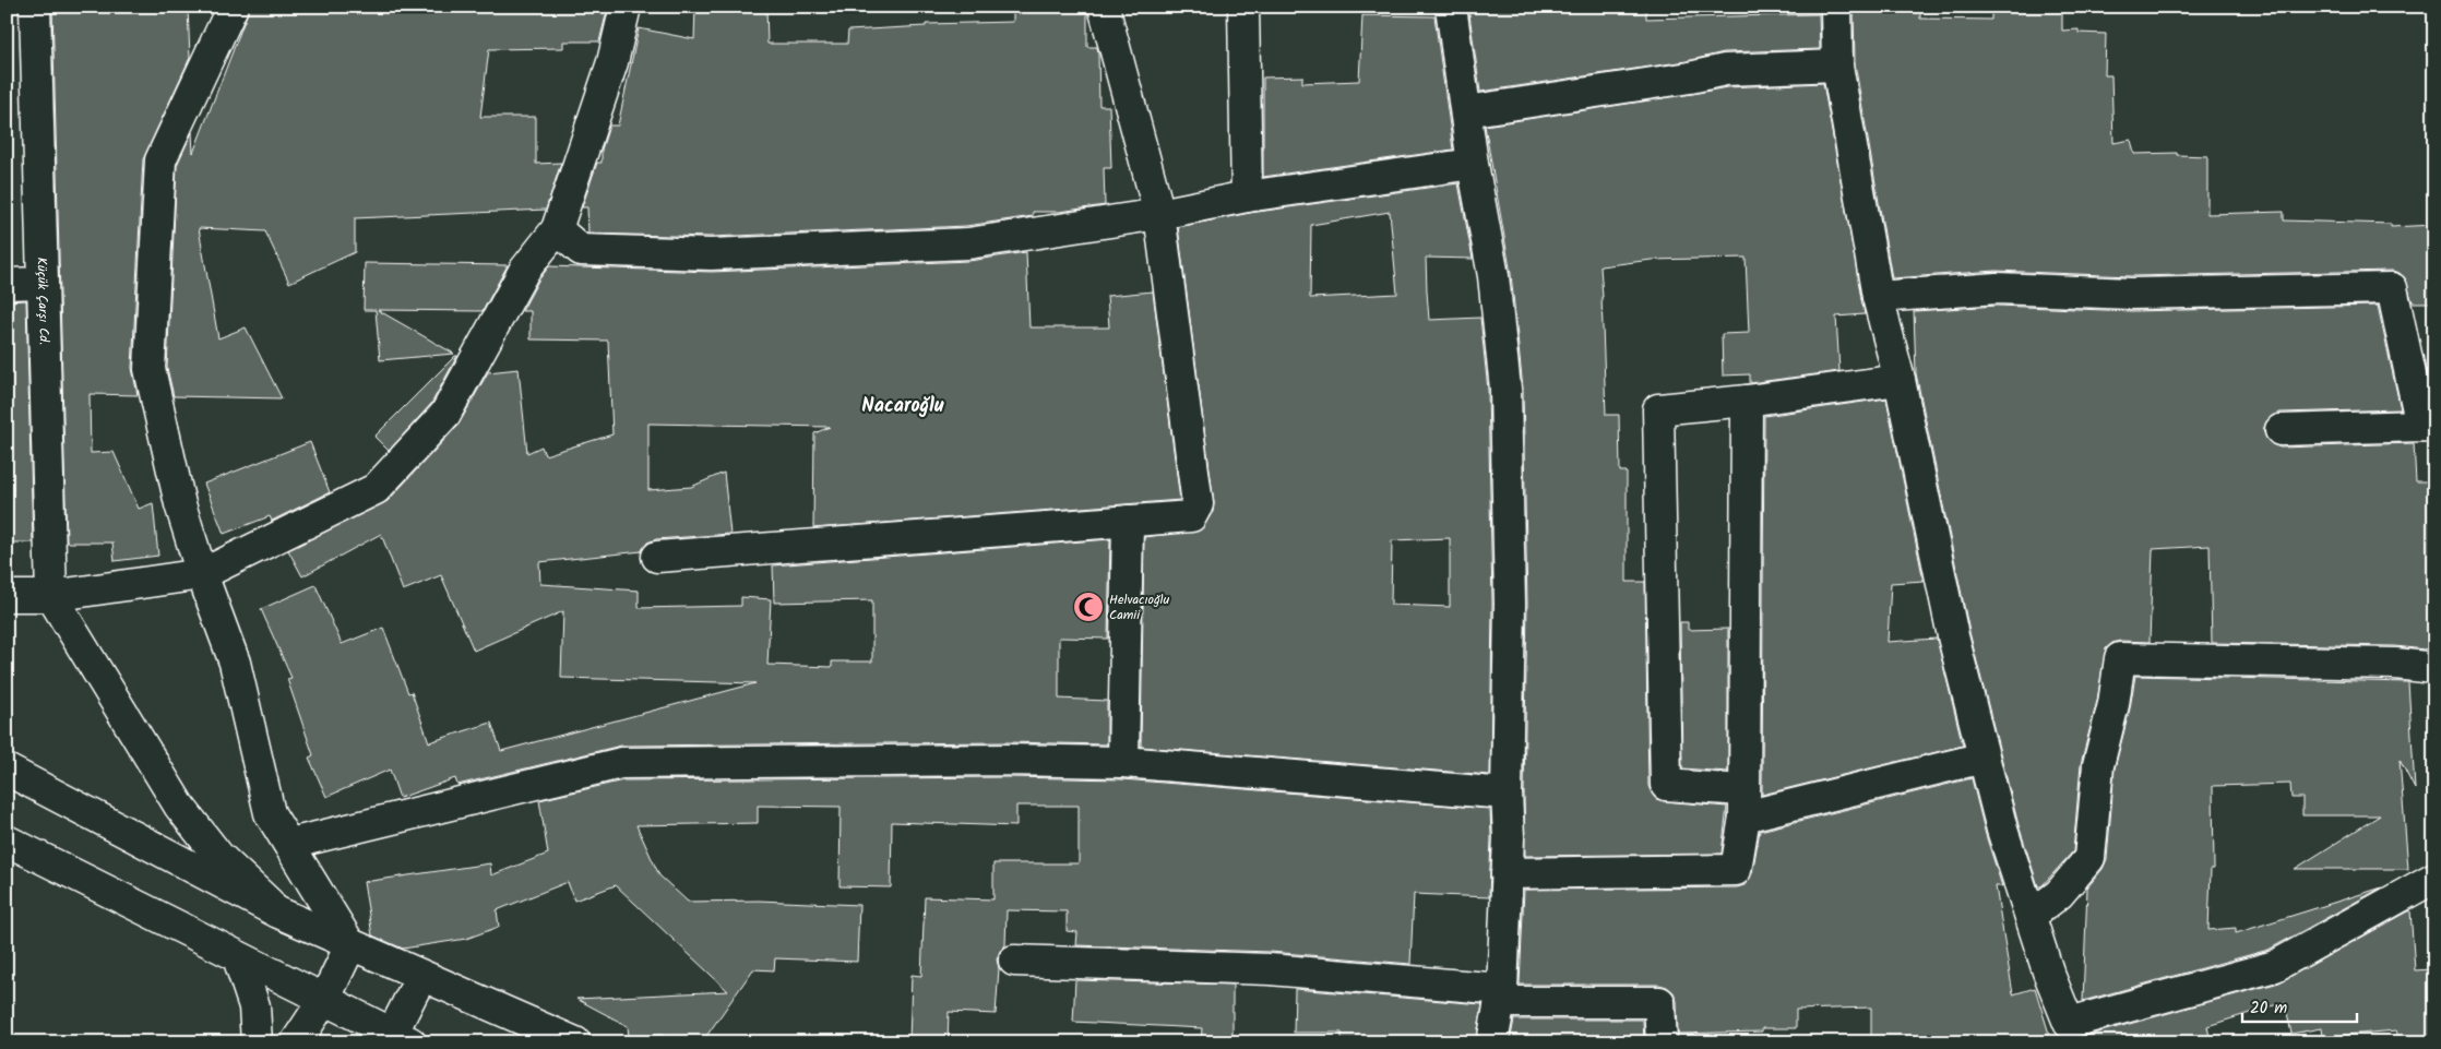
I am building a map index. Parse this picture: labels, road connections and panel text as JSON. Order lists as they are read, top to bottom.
{
  "streets": {
    "street": ["Küçük Çarşı Cd."]
  },
  "districts": ["Nacaroğlu"],
  "places": {
    "mosque": ["Helvacıoğlu Camii"]
  },
  "scale_bar": "20 m"
}
